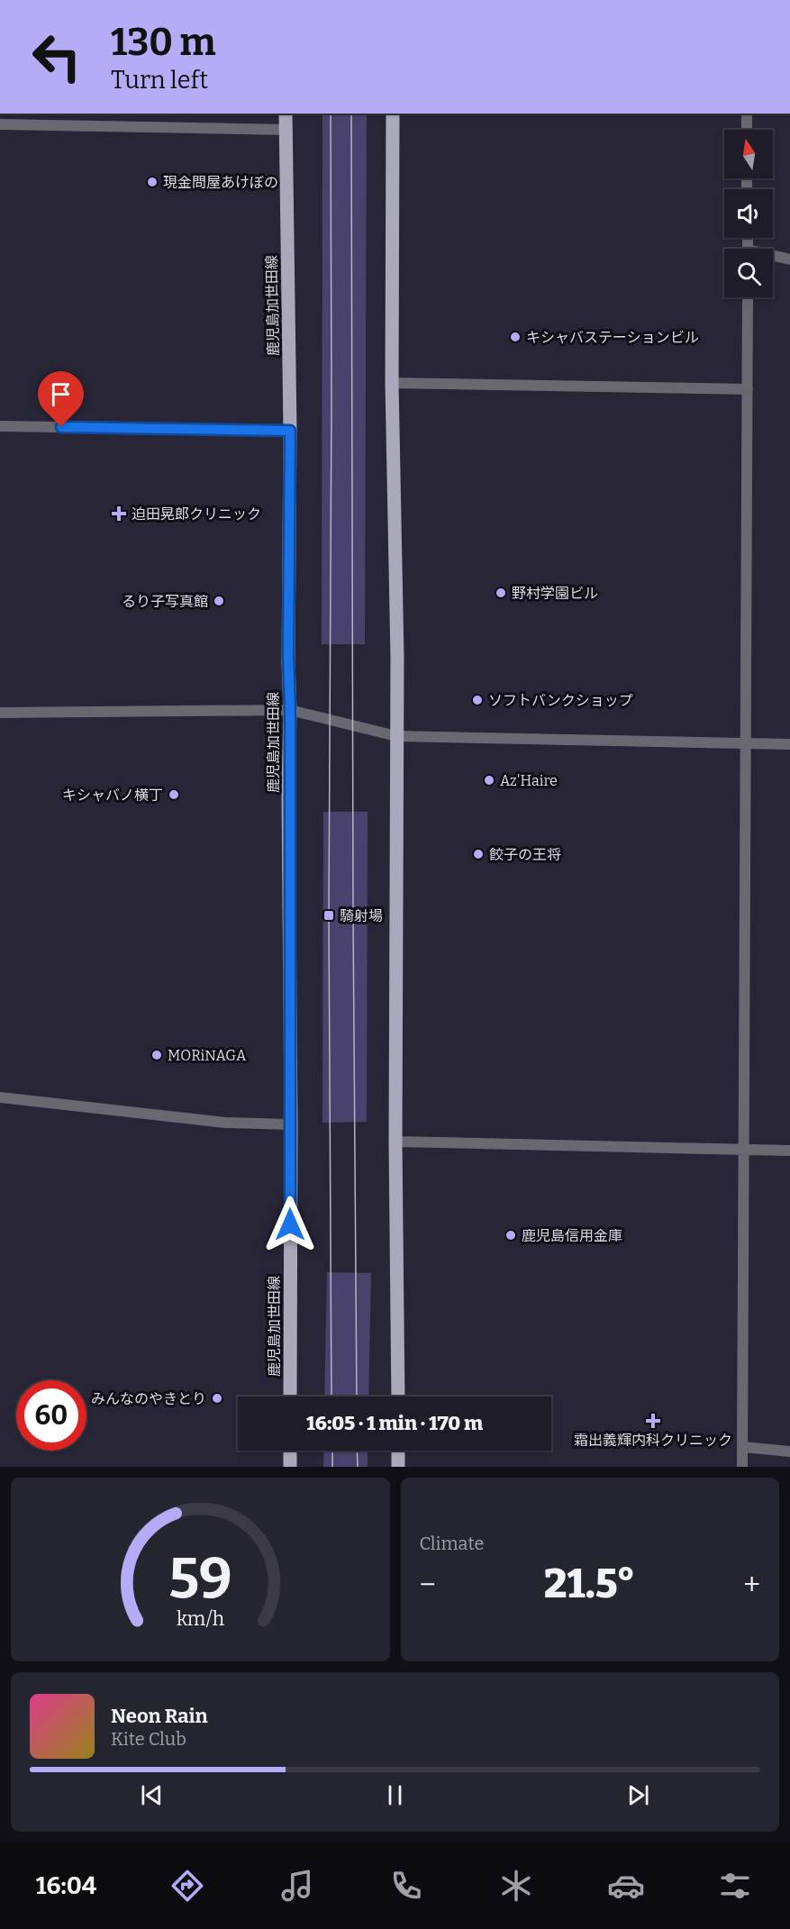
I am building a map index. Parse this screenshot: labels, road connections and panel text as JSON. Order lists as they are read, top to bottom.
{
  "streets": {
    "main road": ["鹿児島加世田線"]
  },
  "places": {
    "other": [
      "現金問屋あけぼの",
      "キシャバステーションビル",
      "野村学園ビル",
      "るり子写真館",
      "ソフトバンクショップ",
      "Az'Haire",
      "キシャバノ横丁",
      "餃子の王将",
      "MORiNAGA",
      "鹿児島信用金庫",
      "みんなのやきとり"
    ],
    "health": ["迫田晃郎クリニック", "霜出義輝内科クリニック"],
    "transit": ["騎射場"]
  },
  "north": "top",
  "page": {
    "turn": ["130 m", "Turn left"],
    "limit": "60",
    "trip": "16:05 · 1 min · 170 m",
    "tile": "Climate",
    "heat": ["−", "21.5°", "+"],
    "song": ["Neon Rain", "Kite Club"],
    "tabs": "16:04",
    "gauge": ["59", "km/h"]
  }
}
